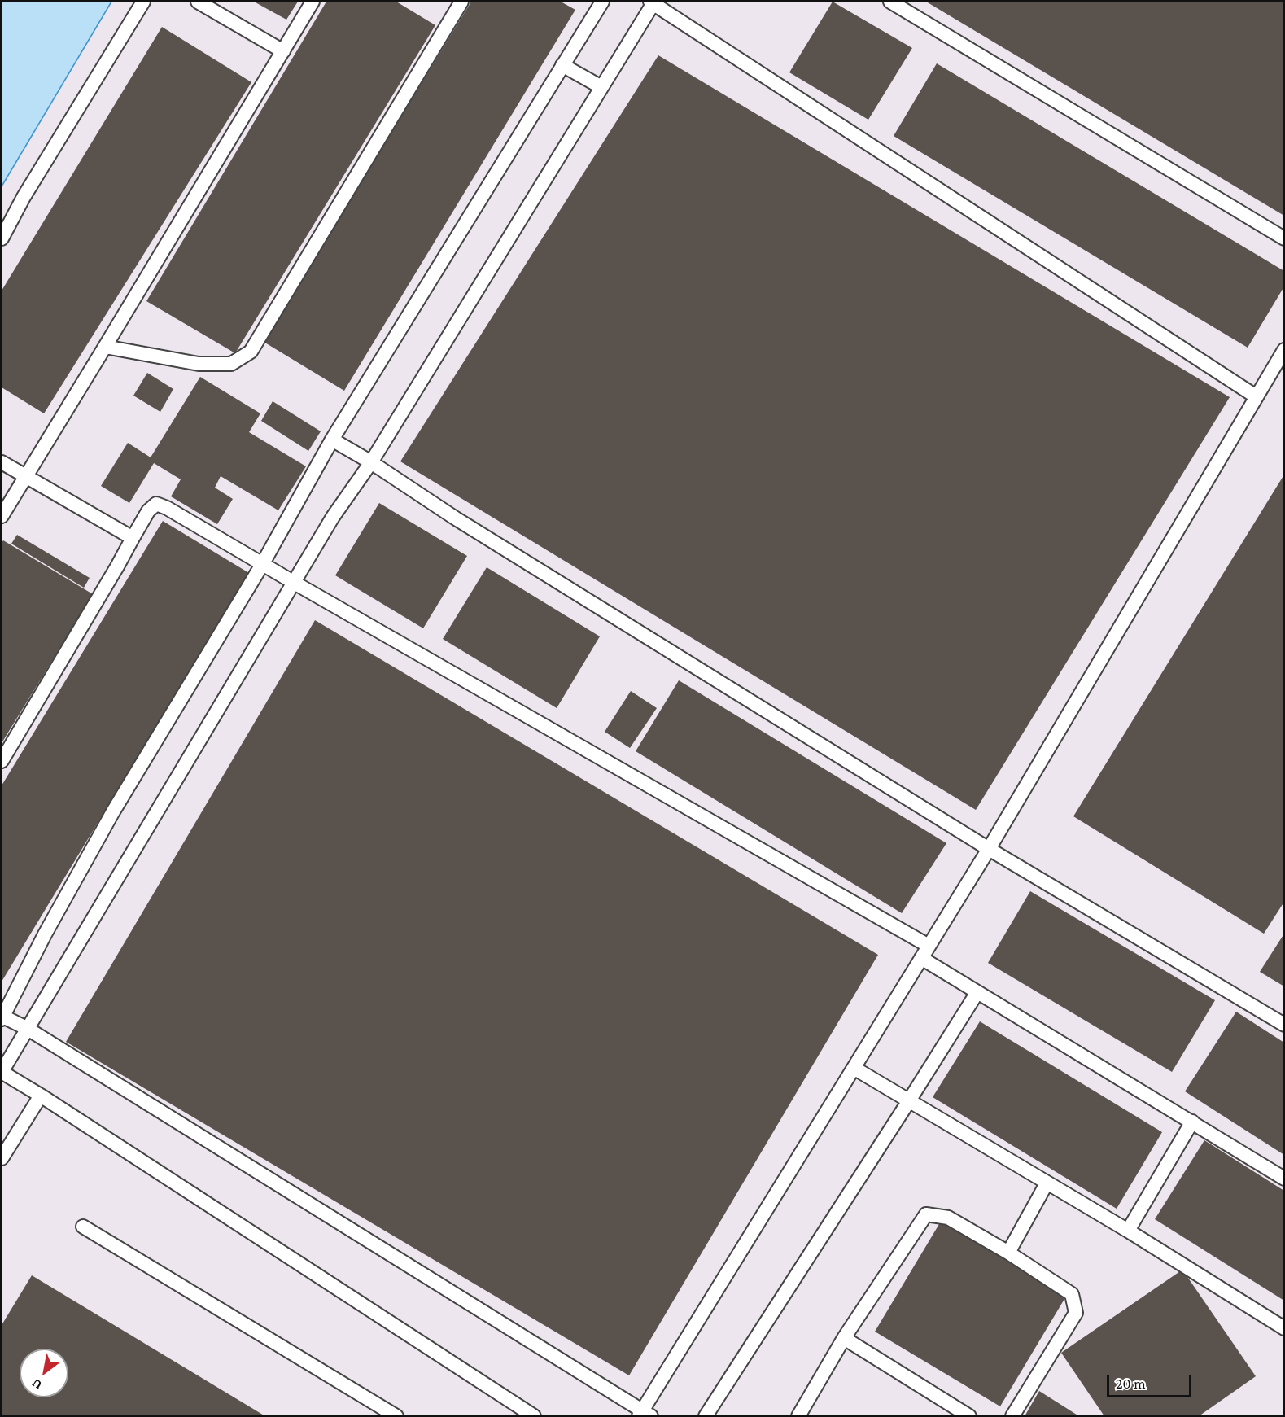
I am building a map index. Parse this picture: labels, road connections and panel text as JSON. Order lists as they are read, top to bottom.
{
  "scale_bar": "20 m",
  "north": "bottom left"
}
